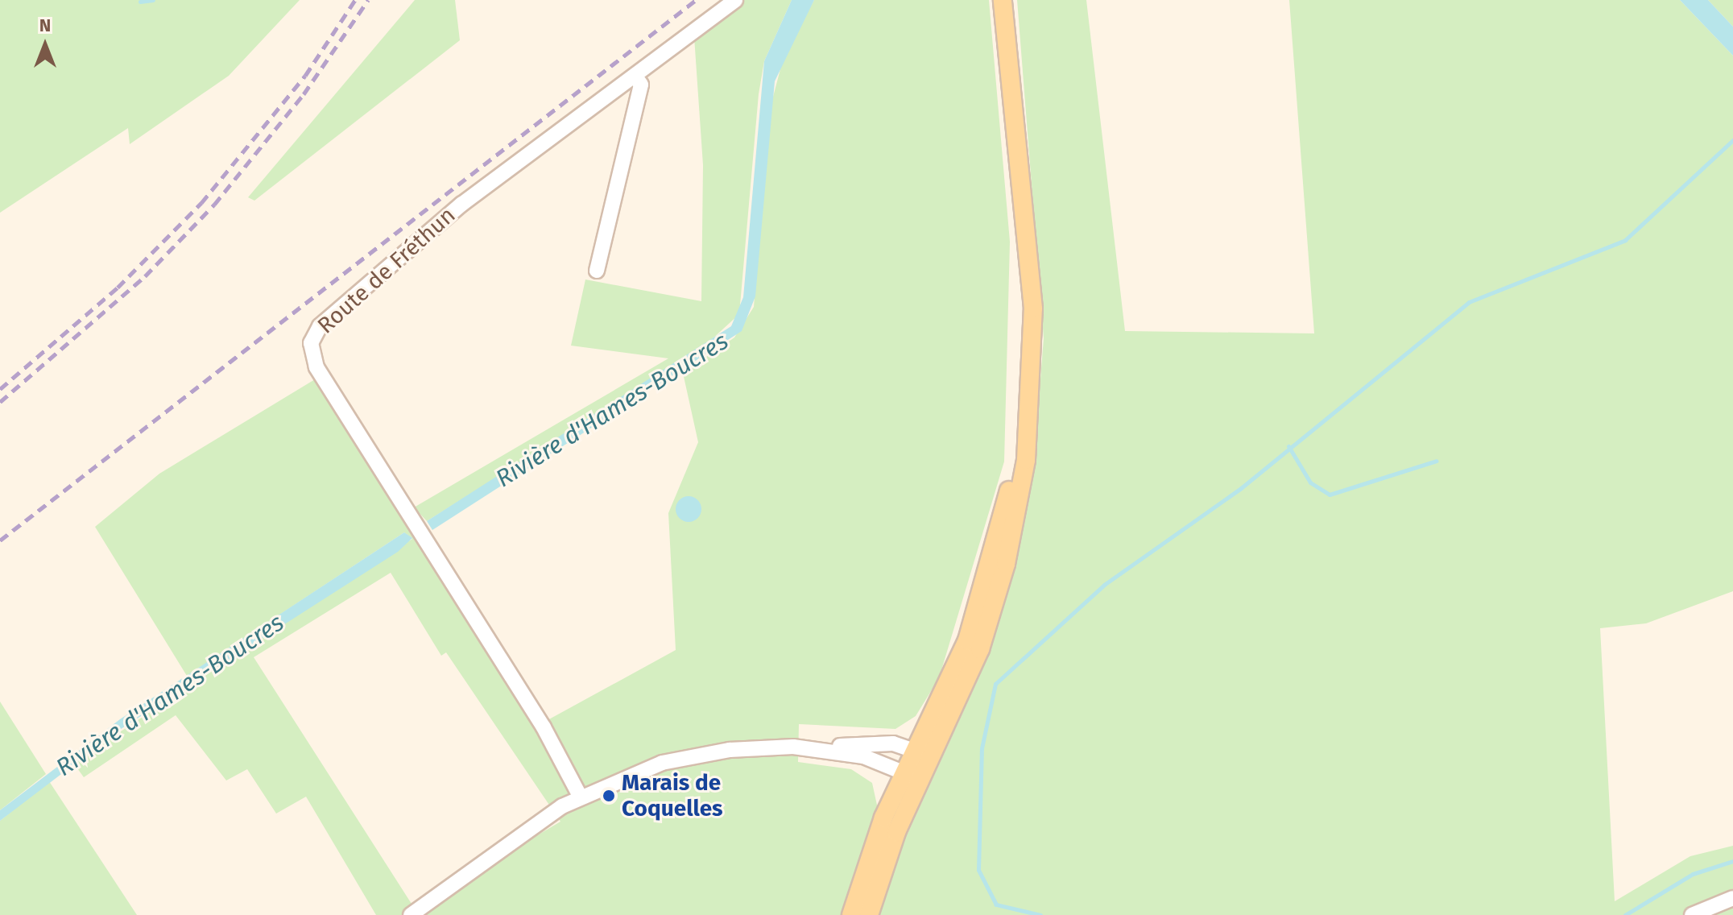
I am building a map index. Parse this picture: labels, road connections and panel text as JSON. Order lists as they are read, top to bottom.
{
  "streets": {
    "street": ["Route de Fréthun"]
  },
  "water": ["Rivière d'Hames-Boucres"],
  "places": ["Marais de Coquelles"],
  "north": "top"
}
